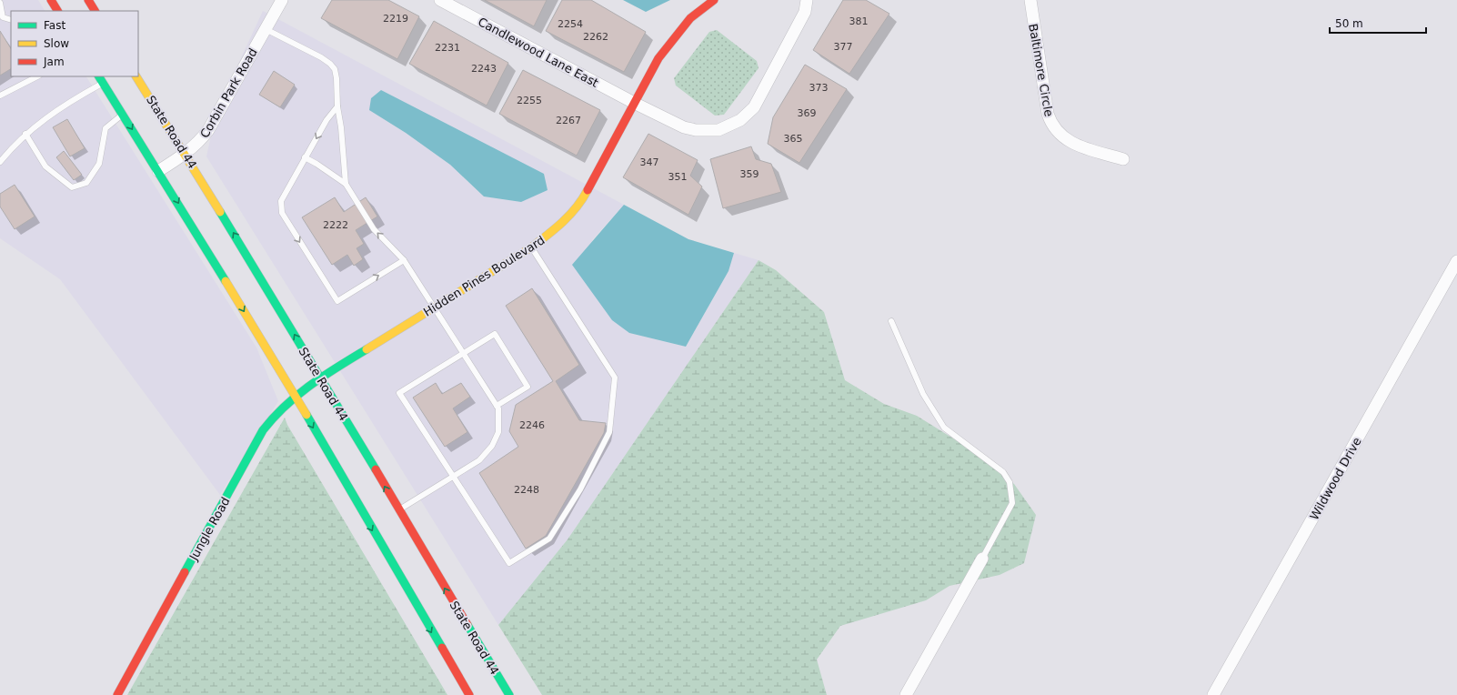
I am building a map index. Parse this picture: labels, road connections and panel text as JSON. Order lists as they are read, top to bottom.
{
  "streets": {
    "main road": ["State Road 44", "Hidden Pines Boulevard", "Jungle Road"],
    "street": [
      "Candlewood Lane East",
      "Baltimore Circle",
      "Corbin Park Road",
      "Wildwood Drive"
    ]
  },
  "crossings": [
    ["Candlewood Lane East", "Hidden Pines Boulevard"],
    ["Corbin Park Road", "State Road 44"],
    ["State Road 44", "Hidden Pines Boulevard"],
    ["State Road 44", "Jungle Road"],
    ["Hidden Pines Boulevard", "Jungle Road"]
  ],
  "house_numbers": [
    "2219",
    "381",
    "2254",
    "2262",
    "377",
    "2231",
    "2243",
    "373",
    "2255",
    "369",
    "2267",
    "365",
    "347",
    "359",
    "351",
    "2222",
    "2246",
    "2248"
  ],
  "legend": ["Fast", "Slow", "Jam"],
  "scale_bar": "50 m"
}
